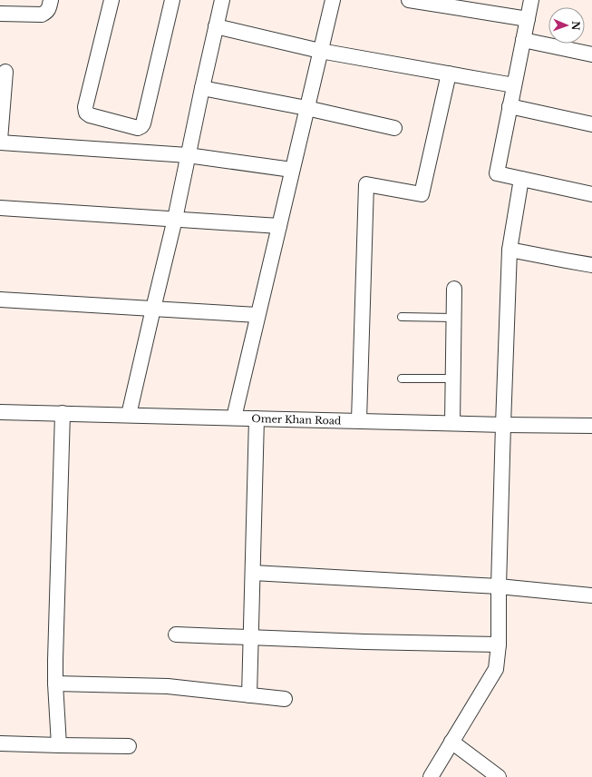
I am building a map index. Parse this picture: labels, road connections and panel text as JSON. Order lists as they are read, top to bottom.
{
  "streets": {
    "street": ["Omer Khan Road"]
  },
  "north": "right"
}
